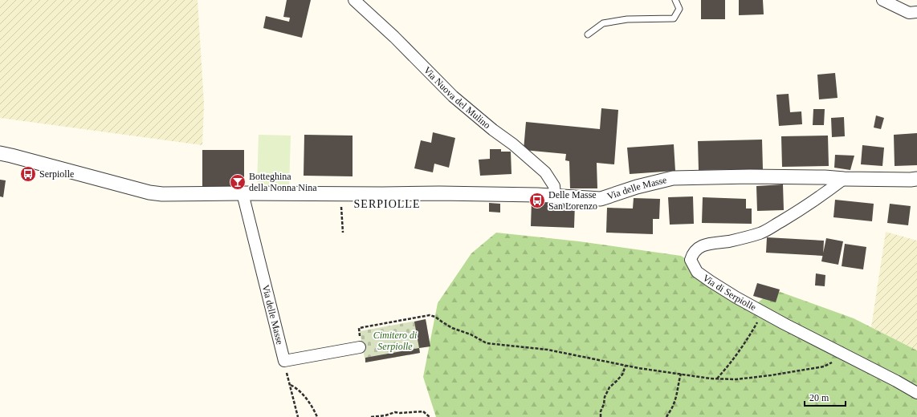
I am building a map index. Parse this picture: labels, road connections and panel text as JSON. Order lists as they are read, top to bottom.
{
  "streets": {
    "street": ["Via Nuova del Mulino", "Via delle Masse", "Via di Serpiolle"]
  },
  "crossings": [
    ["Via Nuova del Mulino", "Via delle Masse"],
    ["Via delle Masse", "Via di Serpiolle"]
  ],
  "districts": ["SERPIOLLE"],
  "parks": ["Cimitero di Serpiolle"],
  "places": {
    "bus stop": ["Serpiolle", "Delle Masse San Lorenzo"],
    "bar": ["Botteghina della Nonna Nina"]
  },
  "scale_bar": "20 m"
}
